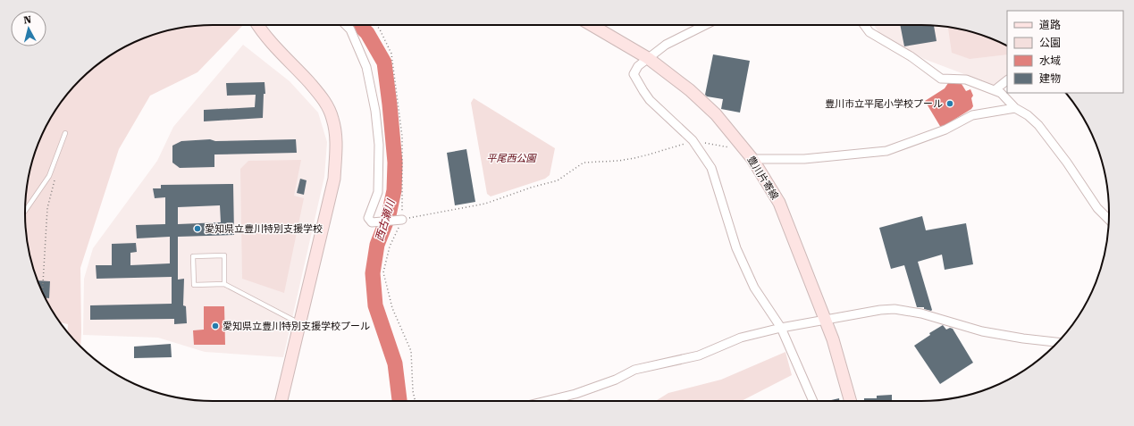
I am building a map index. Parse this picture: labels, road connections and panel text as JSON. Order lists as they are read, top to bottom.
{
  "streets": {
    "main road": ["豊川片寄線"]
  },
  "water": ["西古瀬川"],
  "parks": ["平尾西公園"],
  "places": ["豊川市立平尾小学校プール", "愛知県立豊川特別支援学校", "愛知県立豊川特別支援学校プール"],
  "legend": [
    "道路",
    "公園",
    "水域",
    "建物"
  ],
  "north": "top"
}
